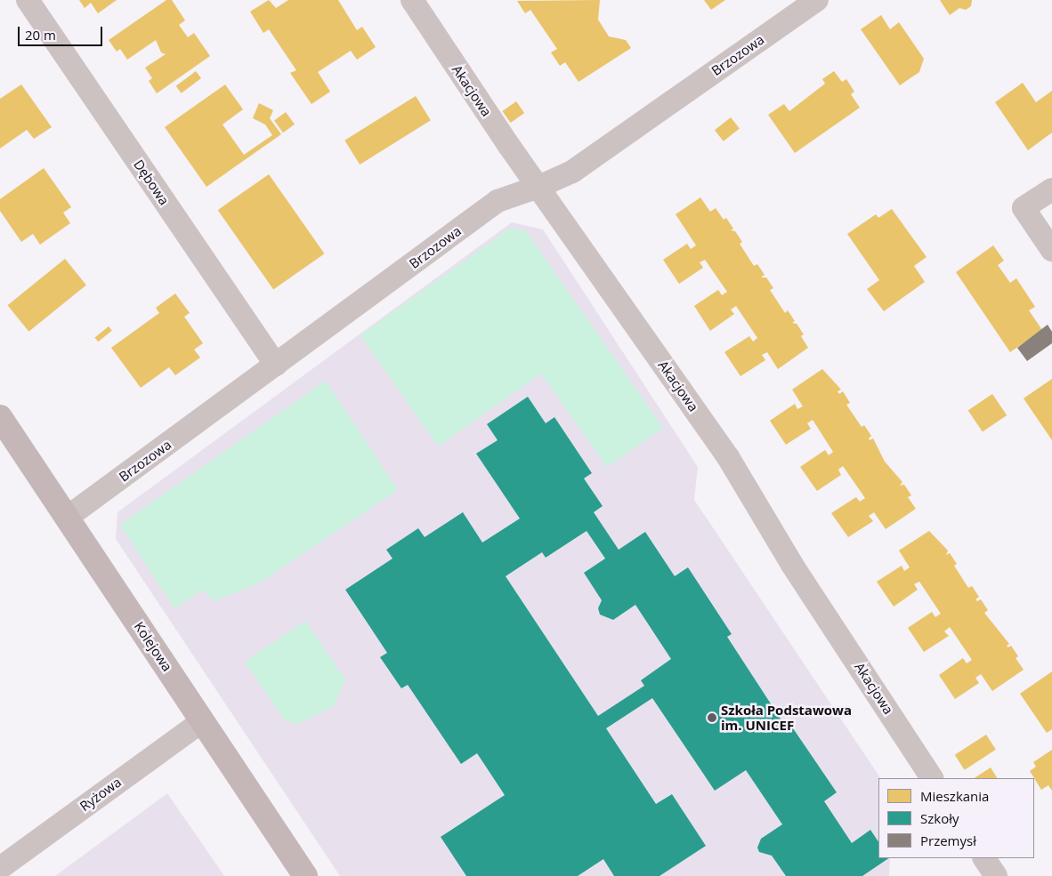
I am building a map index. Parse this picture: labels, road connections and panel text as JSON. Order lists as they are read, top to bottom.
{
  "streets": {
    "street": [
      "Brzozowa",
      "Akacjowa",
      "Dębowa",
      "Kolejowa",
      "Ryżowa"
    ]
  },
  "crossings": [
    ["Brzozowa", "Akacjowa"],
    ["Brzozowa", "Dębowa"],
    ["Brzozowa", "Kolejowa"],
    ["Kolejowa", "Ryżowa"]
  ],
  "places": ["Szkoła Podstawowa im. UNICEF"],
  "legend": ["Mieszkania", "Szkoły", "Przemysł"],
  "scale_bar": "20 m"
}
